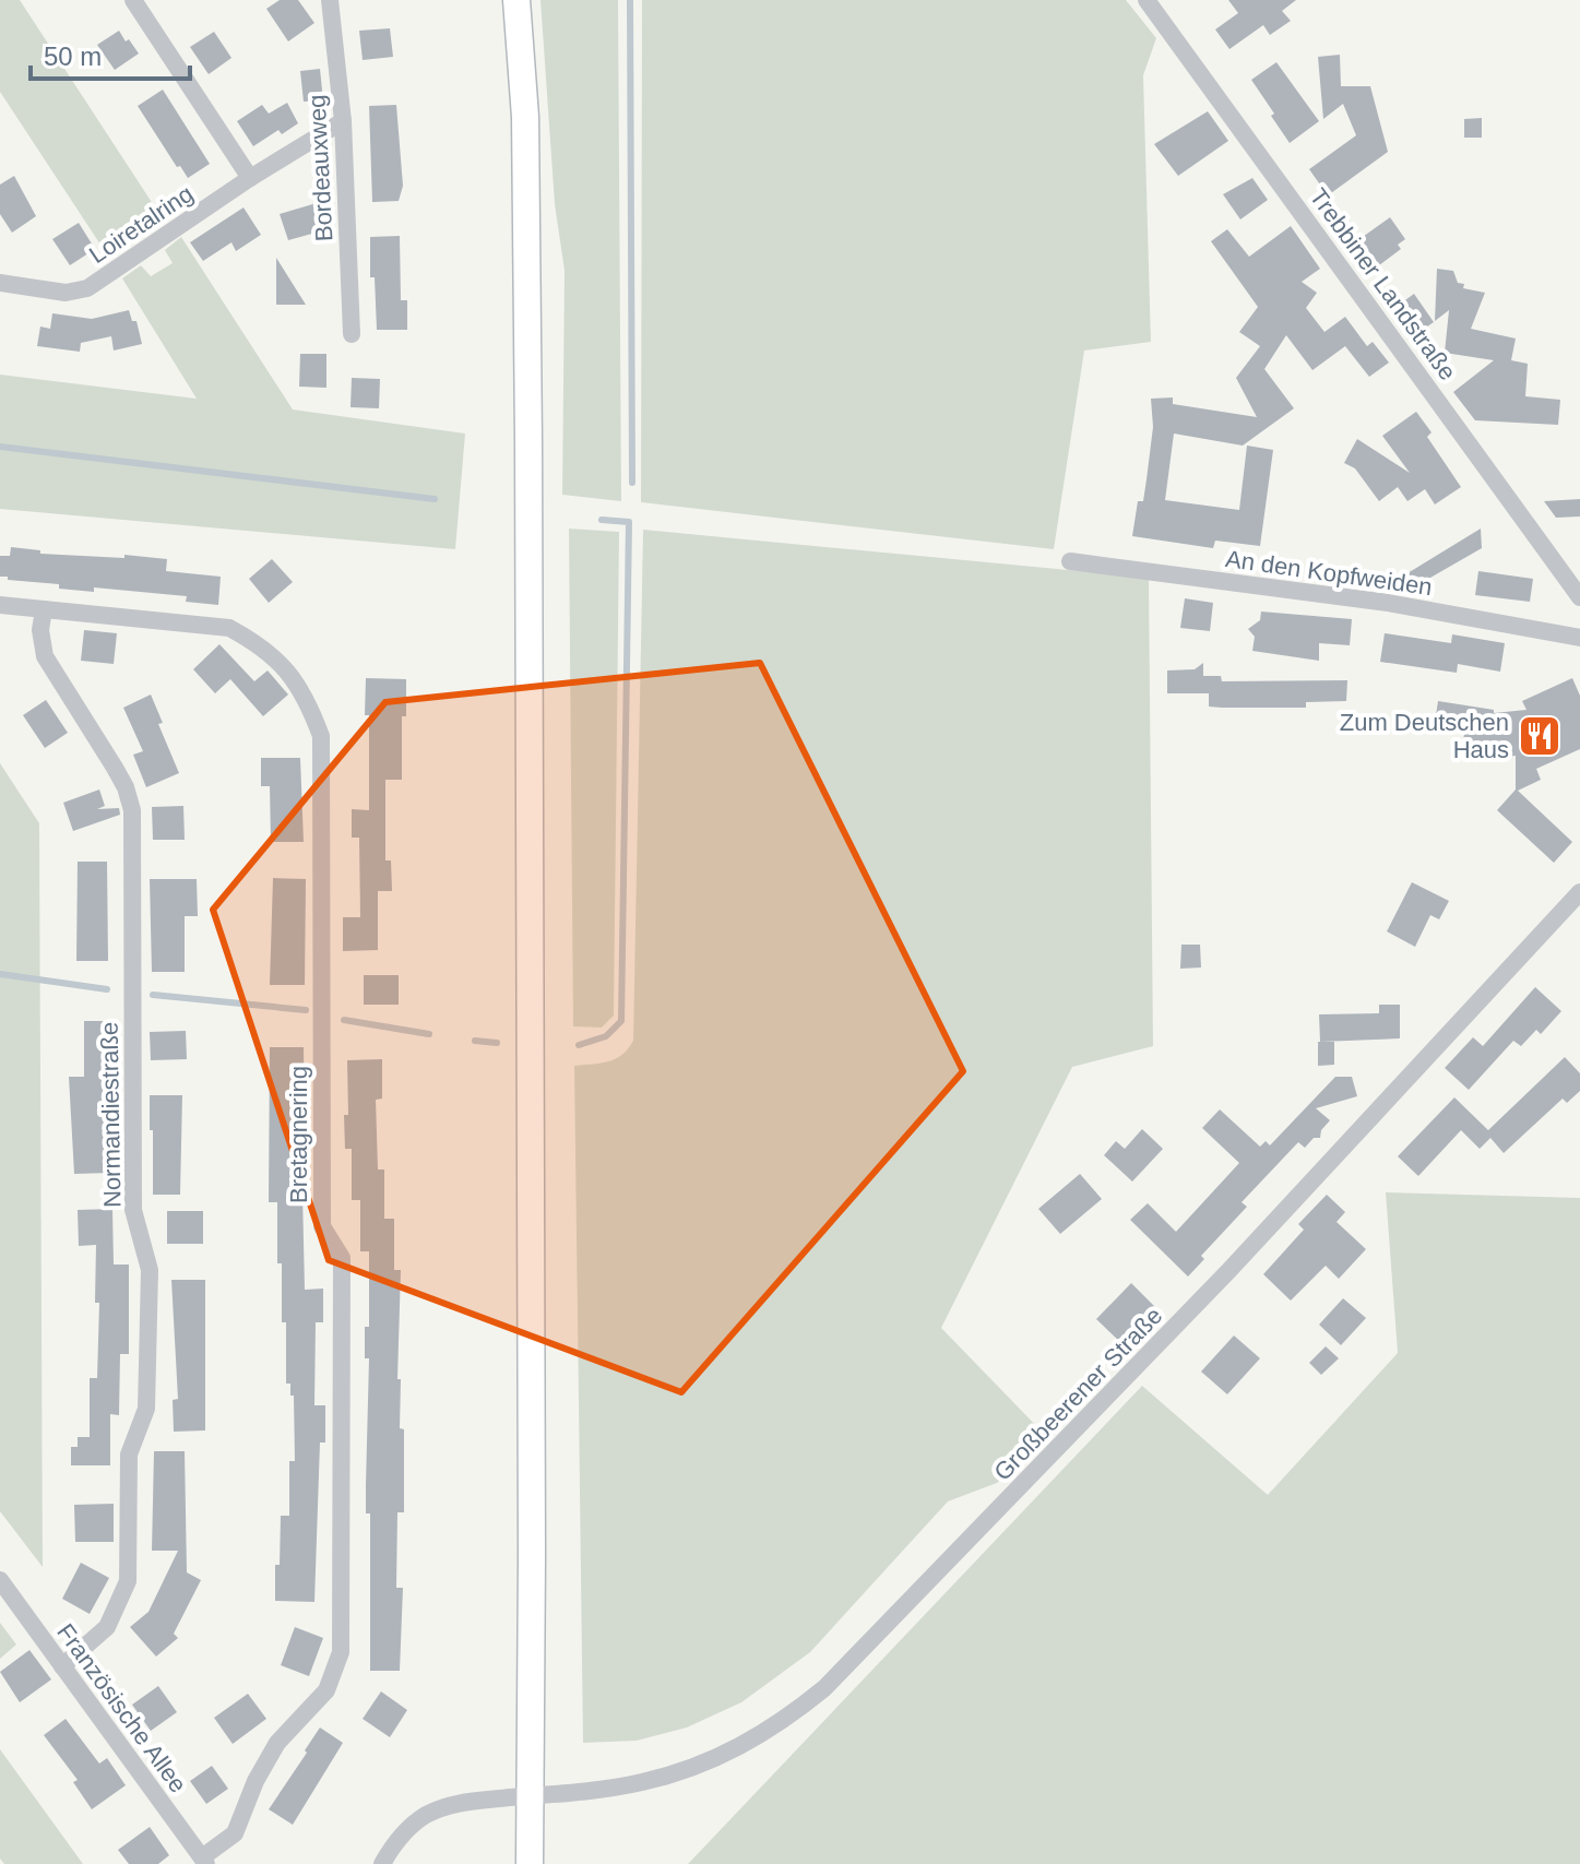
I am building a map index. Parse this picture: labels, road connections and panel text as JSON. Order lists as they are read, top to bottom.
{
  "streets": {
    "street": [
      "Bordeauxweg",
      "Loiretalring",
      "Trebbiner Landstraße",
      "An den Kopfweiden",
      "Normandiestraße",
      "Bretagnering",
      "Großbeerener Straße",
      "Französische Allee"
    ]
  },
  "crossings": [
    ["Bordeauxweg", "Loiretalring"],
    ["Normandiestraße", "Bretagnering"],
    ["Normandiestraße", "Französische Allee"],
    ["Bretagnering", "Französische Allee"]
  ],
  "places": {
    "restaurant": ["Zum Deutschen Haus"]
  },
  "scale_bar": "50 m"
}
